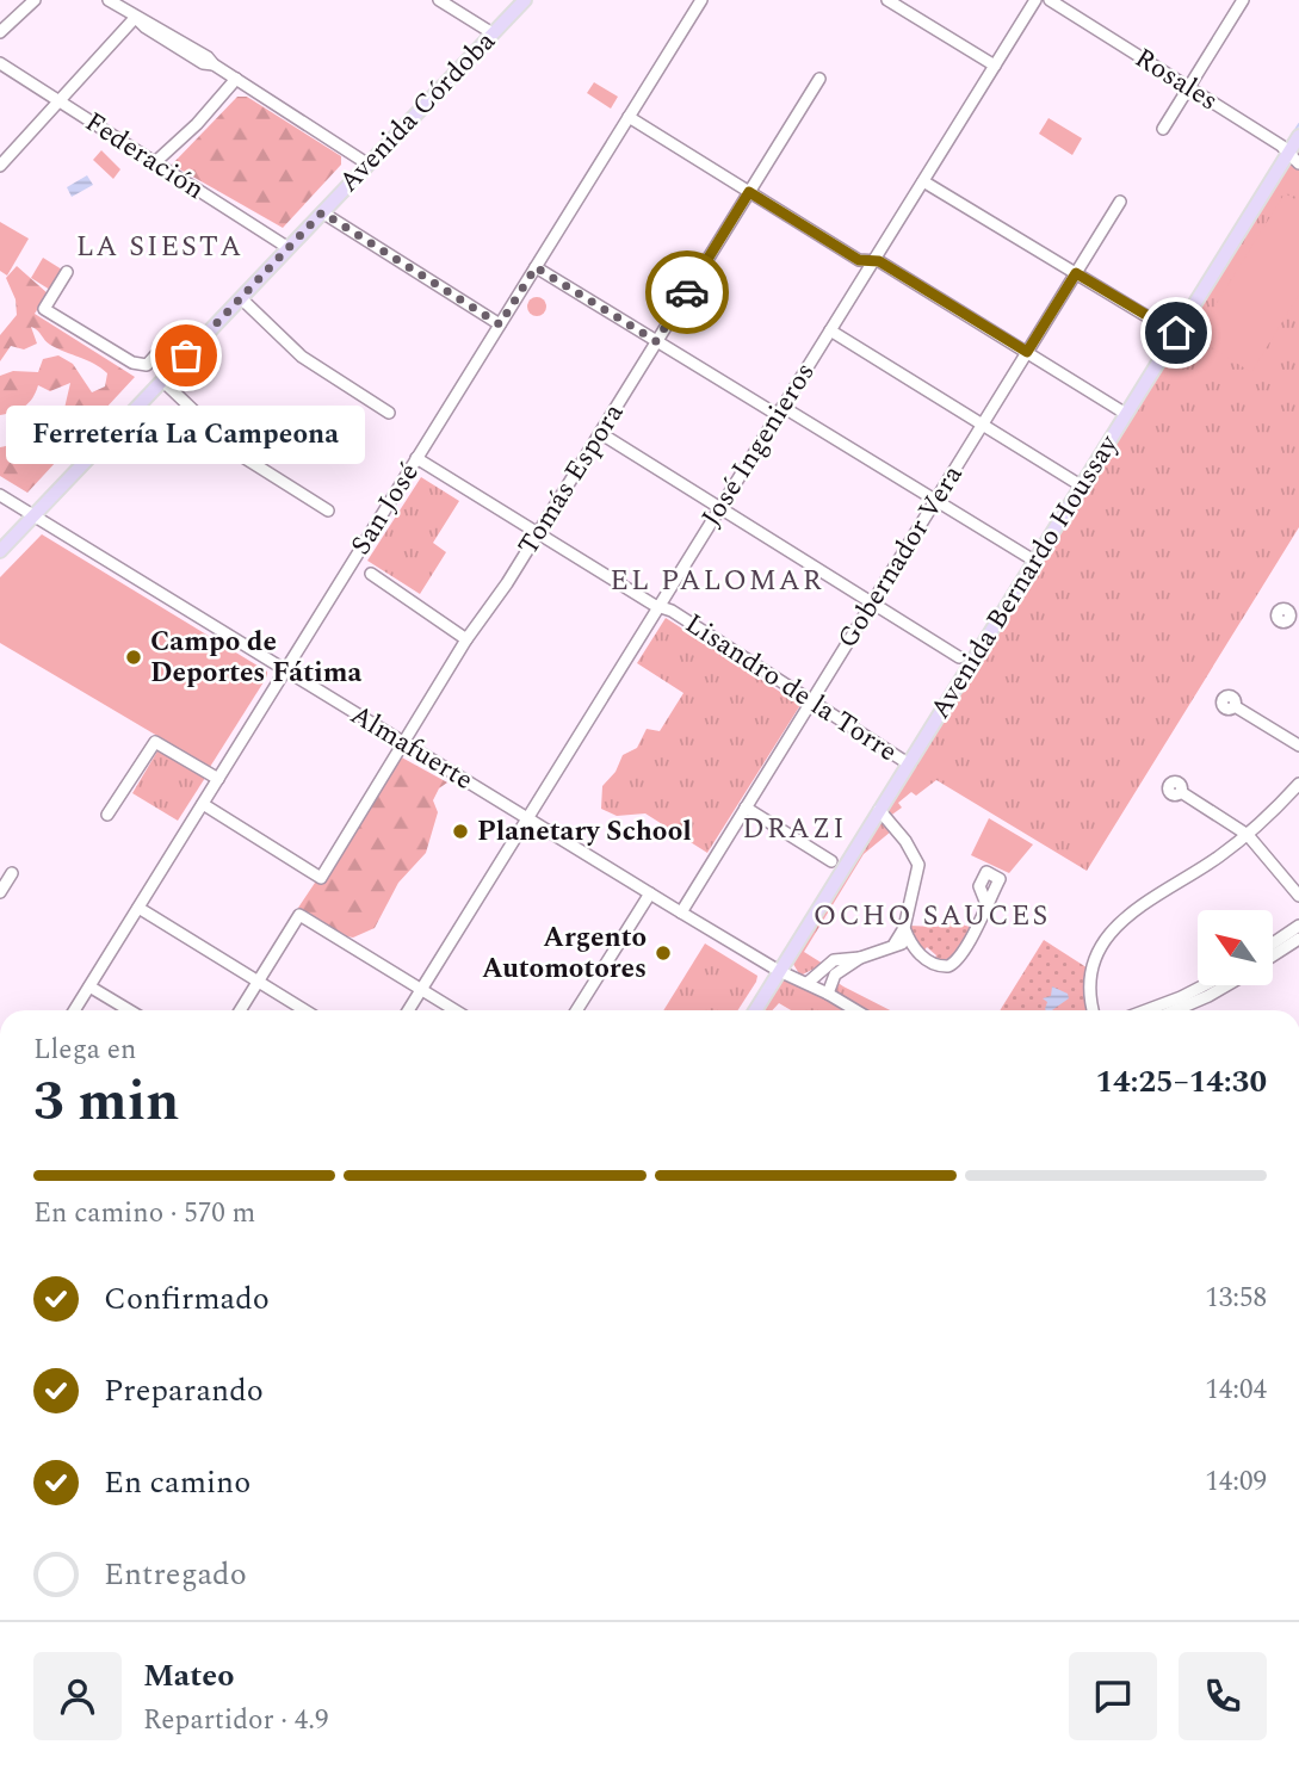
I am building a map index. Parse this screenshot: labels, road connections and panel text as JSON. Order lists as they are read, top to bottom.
{
  "streets": {
    "main road": ["Avenida Córdoba", "Avenida Bernardo Houssay"],
    "street": [
      "Rosales",
      "Federación",
      "José Ingenieros",
      "Tomás Espora",
      "San José",
      "Gobernador Vera",
      "Lisandro de la Torre",
      "Almafuerte"
    ]
  },
  "crossings": [
    ["Rosales", "Avenida Bernardo Houssay"],
    ["Avenida Córdoba", "Federación"],
    ["Avenida Córdoba", "Almafuerte"],
    ["José Ingenieros", "Lisandro de la Torre"],
    ["José Ingenieros", "Almafuerte"],
    ["Tomás Espora", "San José"],
    ["Tomás Espora", "Lisandro de la Torre"],
    ["Tomás Espora", "Almafuerte"],
    ["San José", "Lisandro de la Torre"],
    ["San José", "Almafuerte"],
    ["Gobernador Vera", "Lisandro de la Torre"],
    ["Gobernador Vera", "Almafuerte"],
    ["Avenida Bernardo Houssay", "Lisandro de la Torre"],
    ["Avenida Bernardo Houssay", "Almafuerte"]
  ],
  "districts": [
    "LA SIESTA",
    "EL PALOMAR",
    "DRAZI",
    "OCHO SAUCES"
  ],
  "places": [
    "Ferretería La Campeona",
    "Campo de Deportes Fátima",
    "Planetary School",
    "Argento Automotores"
  ],
  "north": "top left",
  "page": {
    "bubble": "Ferretería La Campeona",
    "heading": ["3 min", "Llega en", "14:25–14:30"],
    "panel": ["Mateo", "Repartidor · 4.9"],
    "bar": "En camino · 570 m",
    "list": [
      ["Confirmado", "13:58"],
      ["Preparando", "14:04"],
      ["En camino", "14:09"],
      "Entregado"
    ]
  }
}
